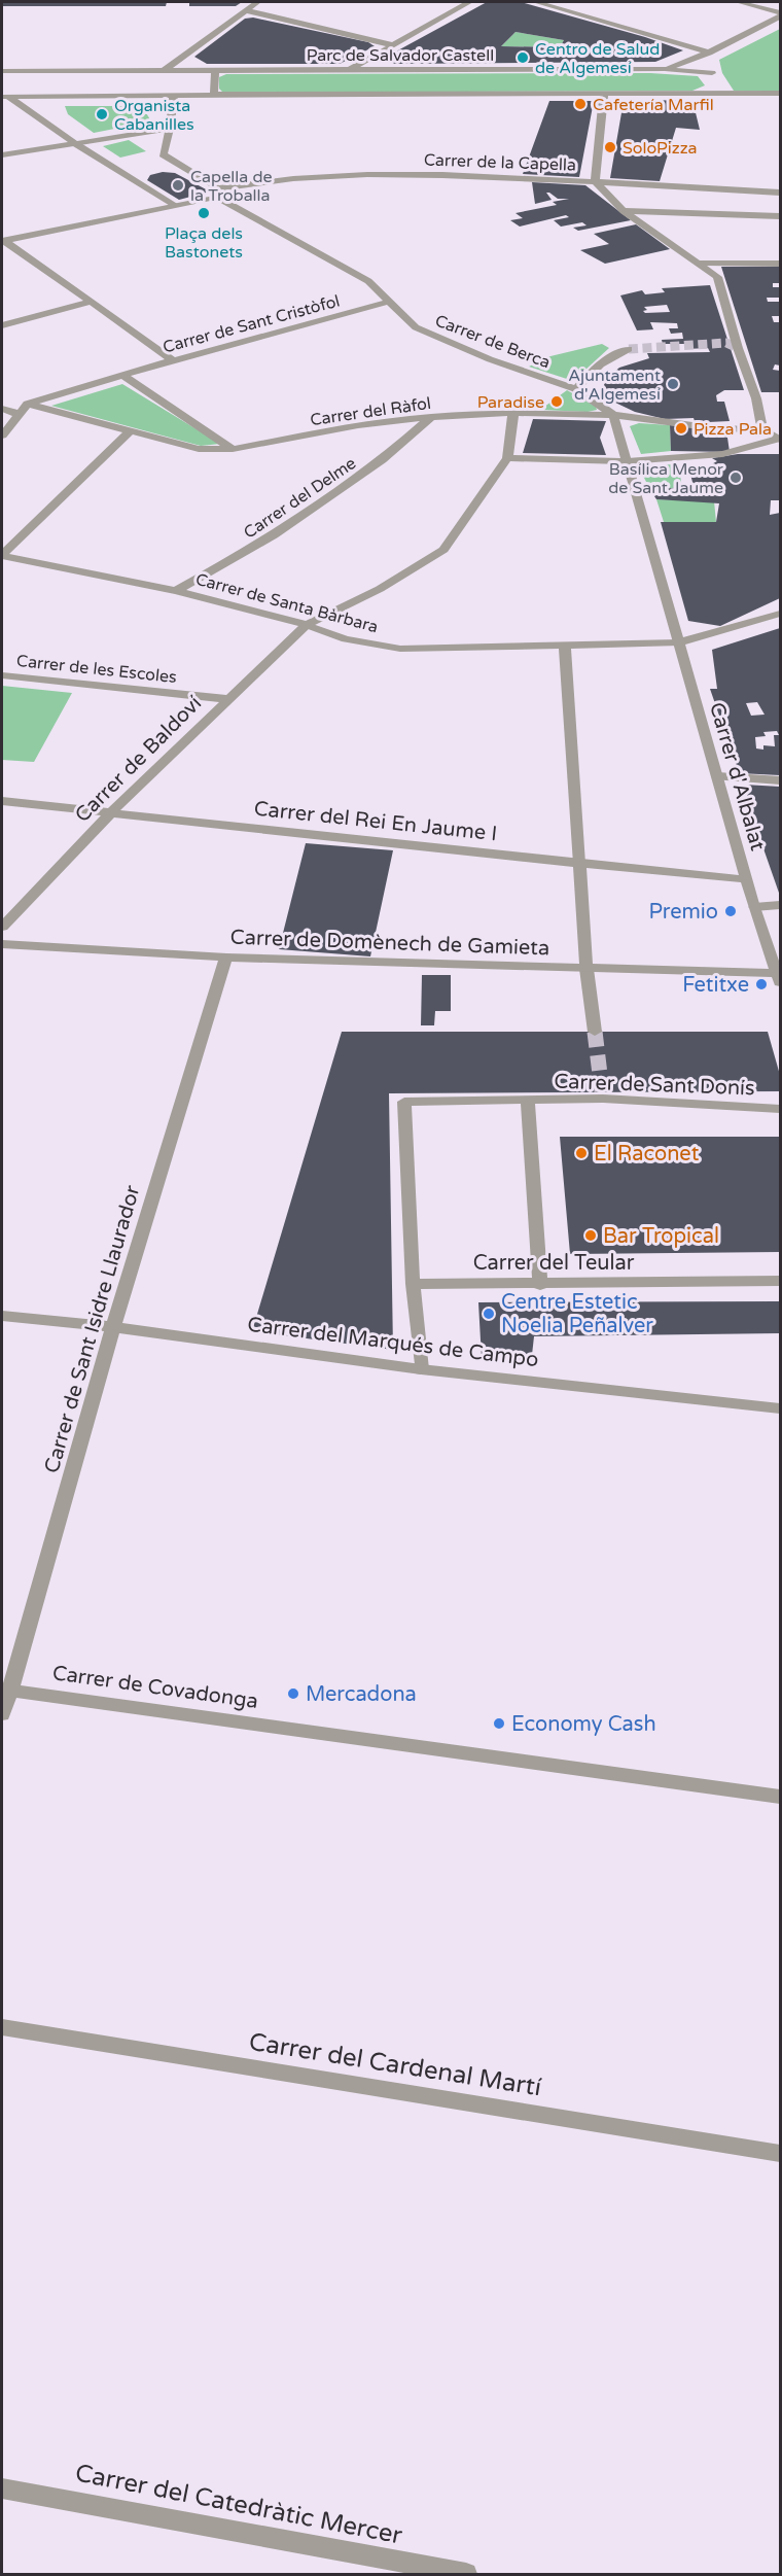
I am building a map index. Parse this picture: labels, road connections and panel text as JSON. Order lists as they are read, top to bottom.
{
  "streets": {
    "street": [
      "Parc de Salvador Castell",
      "Carrer de la Capella",
      "Carrer de Sant Cristòfol",
      "Carrer de Berca",
      "Carrer del Ràfol",
      "Carrer del Delme",
      "Carrer de Santa Bàrbara",
      "Carrer de les Escoles",
      "Carrer de Baldoví",
      "Carrer d'Albalat",
      "Carrer del Rei En Jaume I",
      "Carrer de Domènech de Gamieta",
      "Carrer de Sant Donís",
      "Carrer del Teular",
      "Carrer de Sant Isidre Llaurador",
      "Carrer del Marqués de Campo",
      "Carrer de Covadonga",
      "Carrer del Cardenal Martí",
      "Carrer del Catedràtic Mercer"
    ]
  },
  "crossings": [
    ["Carrer de la Capella", "Carrer de Berca"],
    ["Carrer de Sant Cristòfol", "Carrer de Berca"],
    ["Carrer de Sant Cristòfol", "Carrer del Ràfol"],
    ["Carrer de Berca", "Carrer del Ràfol"],
    ["Carrer de Berca", "Carrer d'Albalat"],
    ["Carrer del Ràfol", "Carrer del Delme"],
    ["Carrer del Ràfol", "Carrer d'Albalat"],
    ["Carrer del Delme", "Carrer de Santa Bàrbara"],
    ["Carrer de Santa Bàrbara", "Carrer de Baldoví"],
    ["Carrer de Santa Bàrbara", "Carrer d'Albalat"],
    ["Carrer de les Escoles", "Carrer de Baldoví"],
    ["Carrer de Baldoví", "Carrer del Rei En Jaume I"],
    ["Carrer d'Albalat", "Carrer del Rei En Jaume I"],
    ["Carrer d'Albalat", "Carrer de Domènech de Gamieta"],
    ["Carrer de Domènech de Gamieta", "Carrer de Sant Isidre Llaurador"],
    ["Carrer de Sant Donís", "Carrer del Teular"],
    ["Carrer de Sant Isidre Llaurador", "Carrer del Marqués de Campo"],
    ["Carrer de Sant Isidre Llaurador", "Carrer de Covadonga"]
  ],
  "places": [
    "Centro de Salud de Algemesí",
    "Cafetería Marfil",
    "Organista Cabanilles",
    "SoloPizza",
    "Capella de la Troballa",
    "Plaça dels Bastonets",
    "Ajuntament d'Algemesí",
    "Paradise",
    "Pizza Pala",
    "Basílica Menor de Sant Jaume",
    "Premio",
    "Fetitxe",
    "El Raconet",
    "Bar Tropical",
    "Centre Estetic Noelia Peñalver",
    "Mercadona",
    "Economy Cash"
  ]
}
